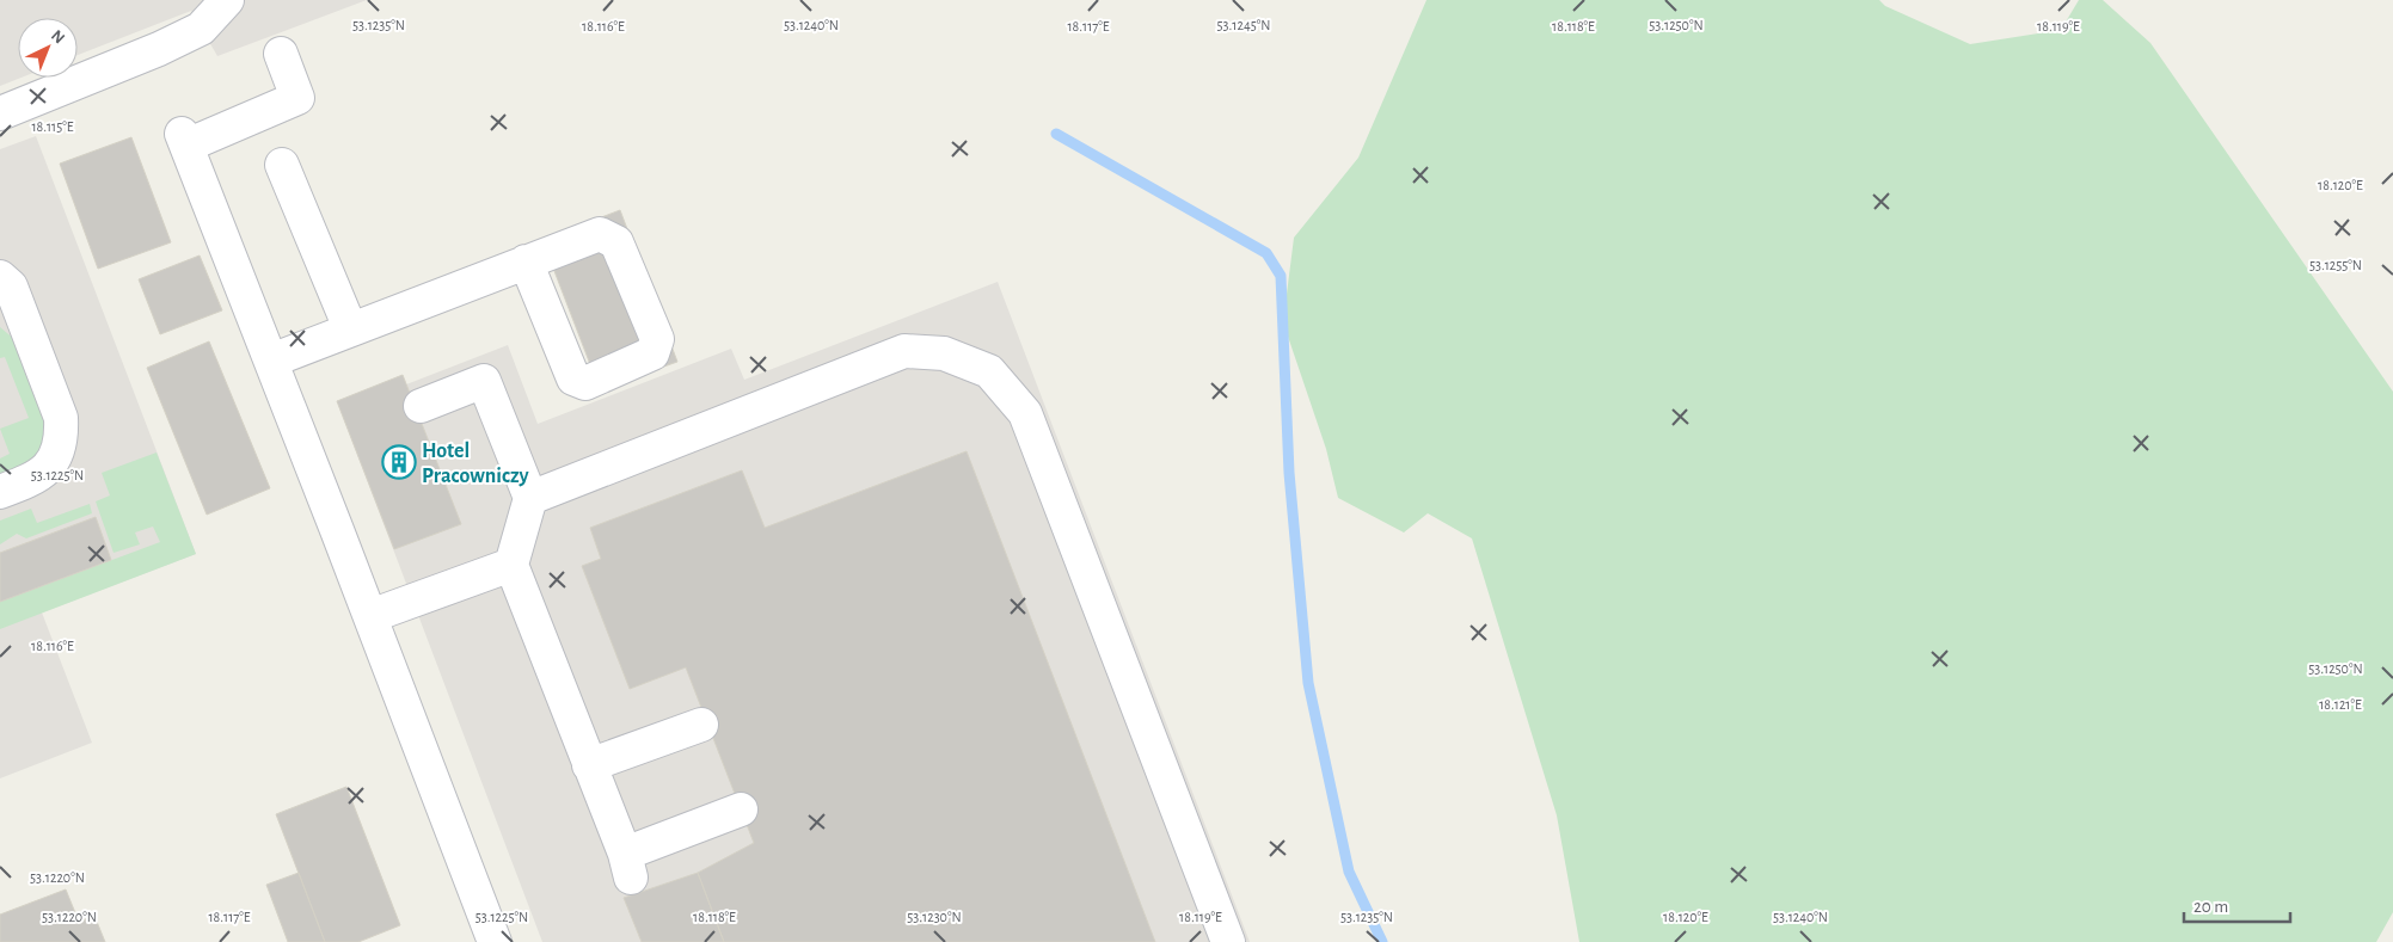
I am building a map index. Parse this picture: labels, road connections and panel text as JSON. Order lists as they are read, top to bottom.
{
  "places": {
    "building": ["Hotel Pracowniczy"]
  },
  "scale_bar": "20 m",
  "north": "top right",
  "coordinates": [
    "53.1235°N",
    "53.1240°N",
    "53.1245°N",
    "53.1250°N",
    "18.116°E",
    "18.117°E",
    "18.118°E",
    "18.119°E",
    "18.115°E",
    "18.120°E",
    "53.1255°N",
    "53.1225°N",
    "18.121°E",
    "53.1220°N",
    "53.1230°N"
  ]
}
